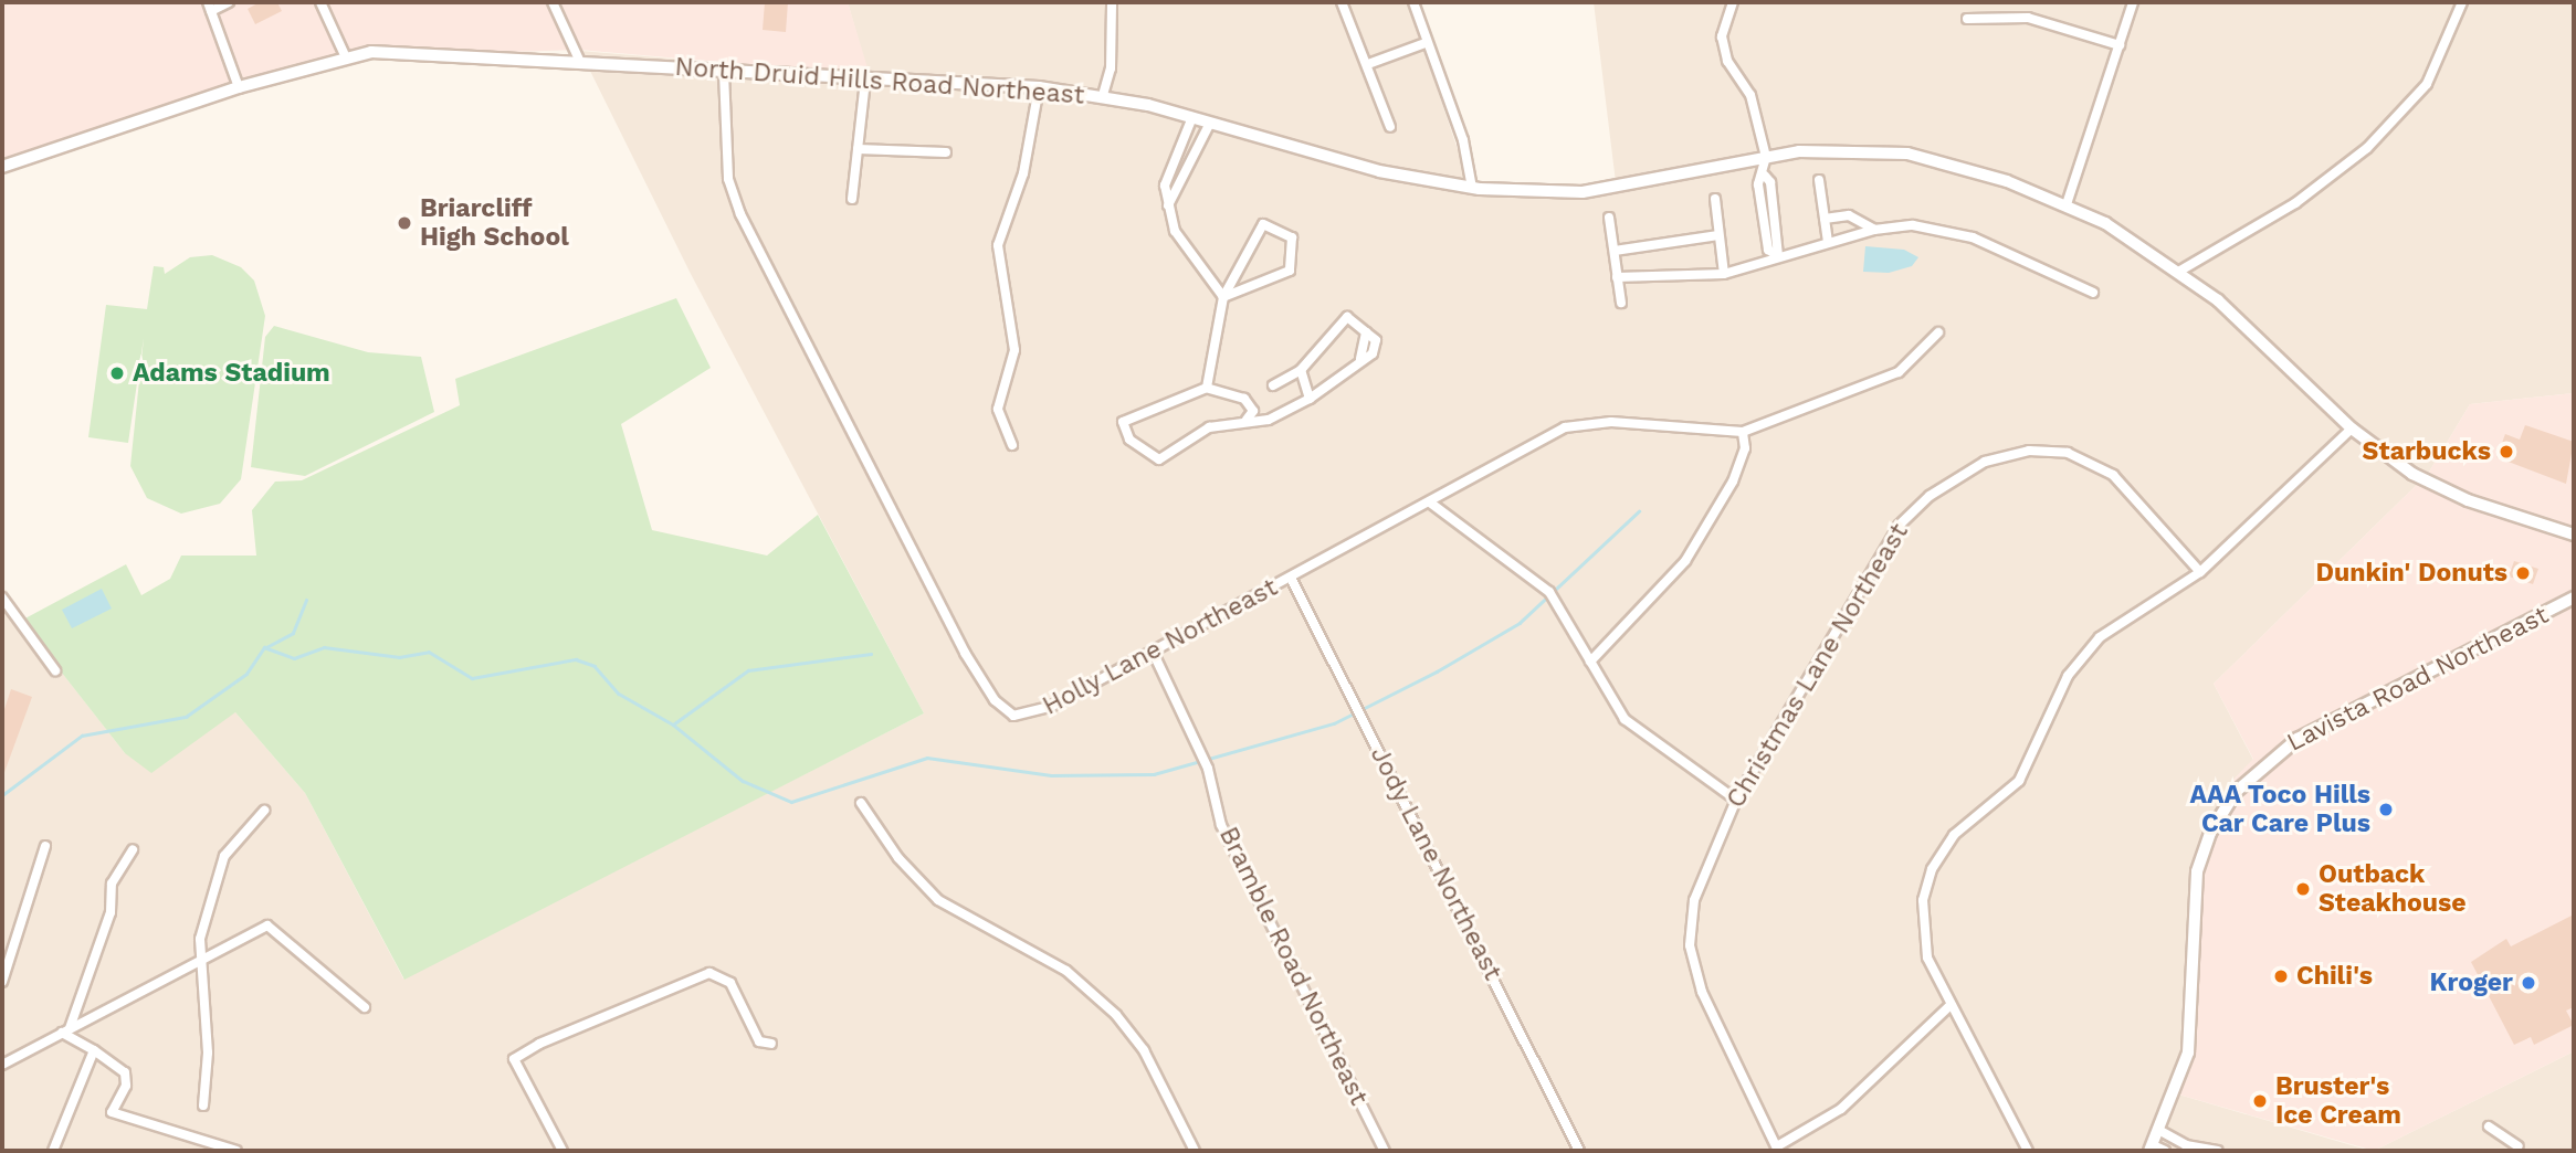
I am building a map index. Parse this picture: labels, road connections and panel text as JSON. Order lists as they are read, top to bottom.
{
  "streets": {
    "main road": ["North Druid Hills Road Northeast", "Lavista Road Northeast"],
    "street": [
      "Holly Lane Northeast",
      "Christmas Lane Northeast",
      "Jody Lane Northeast",
      "Bramble Road Northeast"
    ]
  },
  "crossings": [
    ["North Druid Hills Road Northeast", "Holly Lane Northeast"],
    ["Holly Lane Northeast", "Jody Lane Northeast"],
    ["Holly Lane Northeast", "Bramble Road Northeast"]
  ],
  "places": [
    "Briarcliff High School",
    "Adams Stadium",
    "Starbucks",
    "Dunkin' Donuts",
    "AAA Toco Hills Car Care Plus",
    "Outback Steakhouse",
    "Chili's",
    "Kroger",
    "Bruster's Ice Cream"
  ]
}
